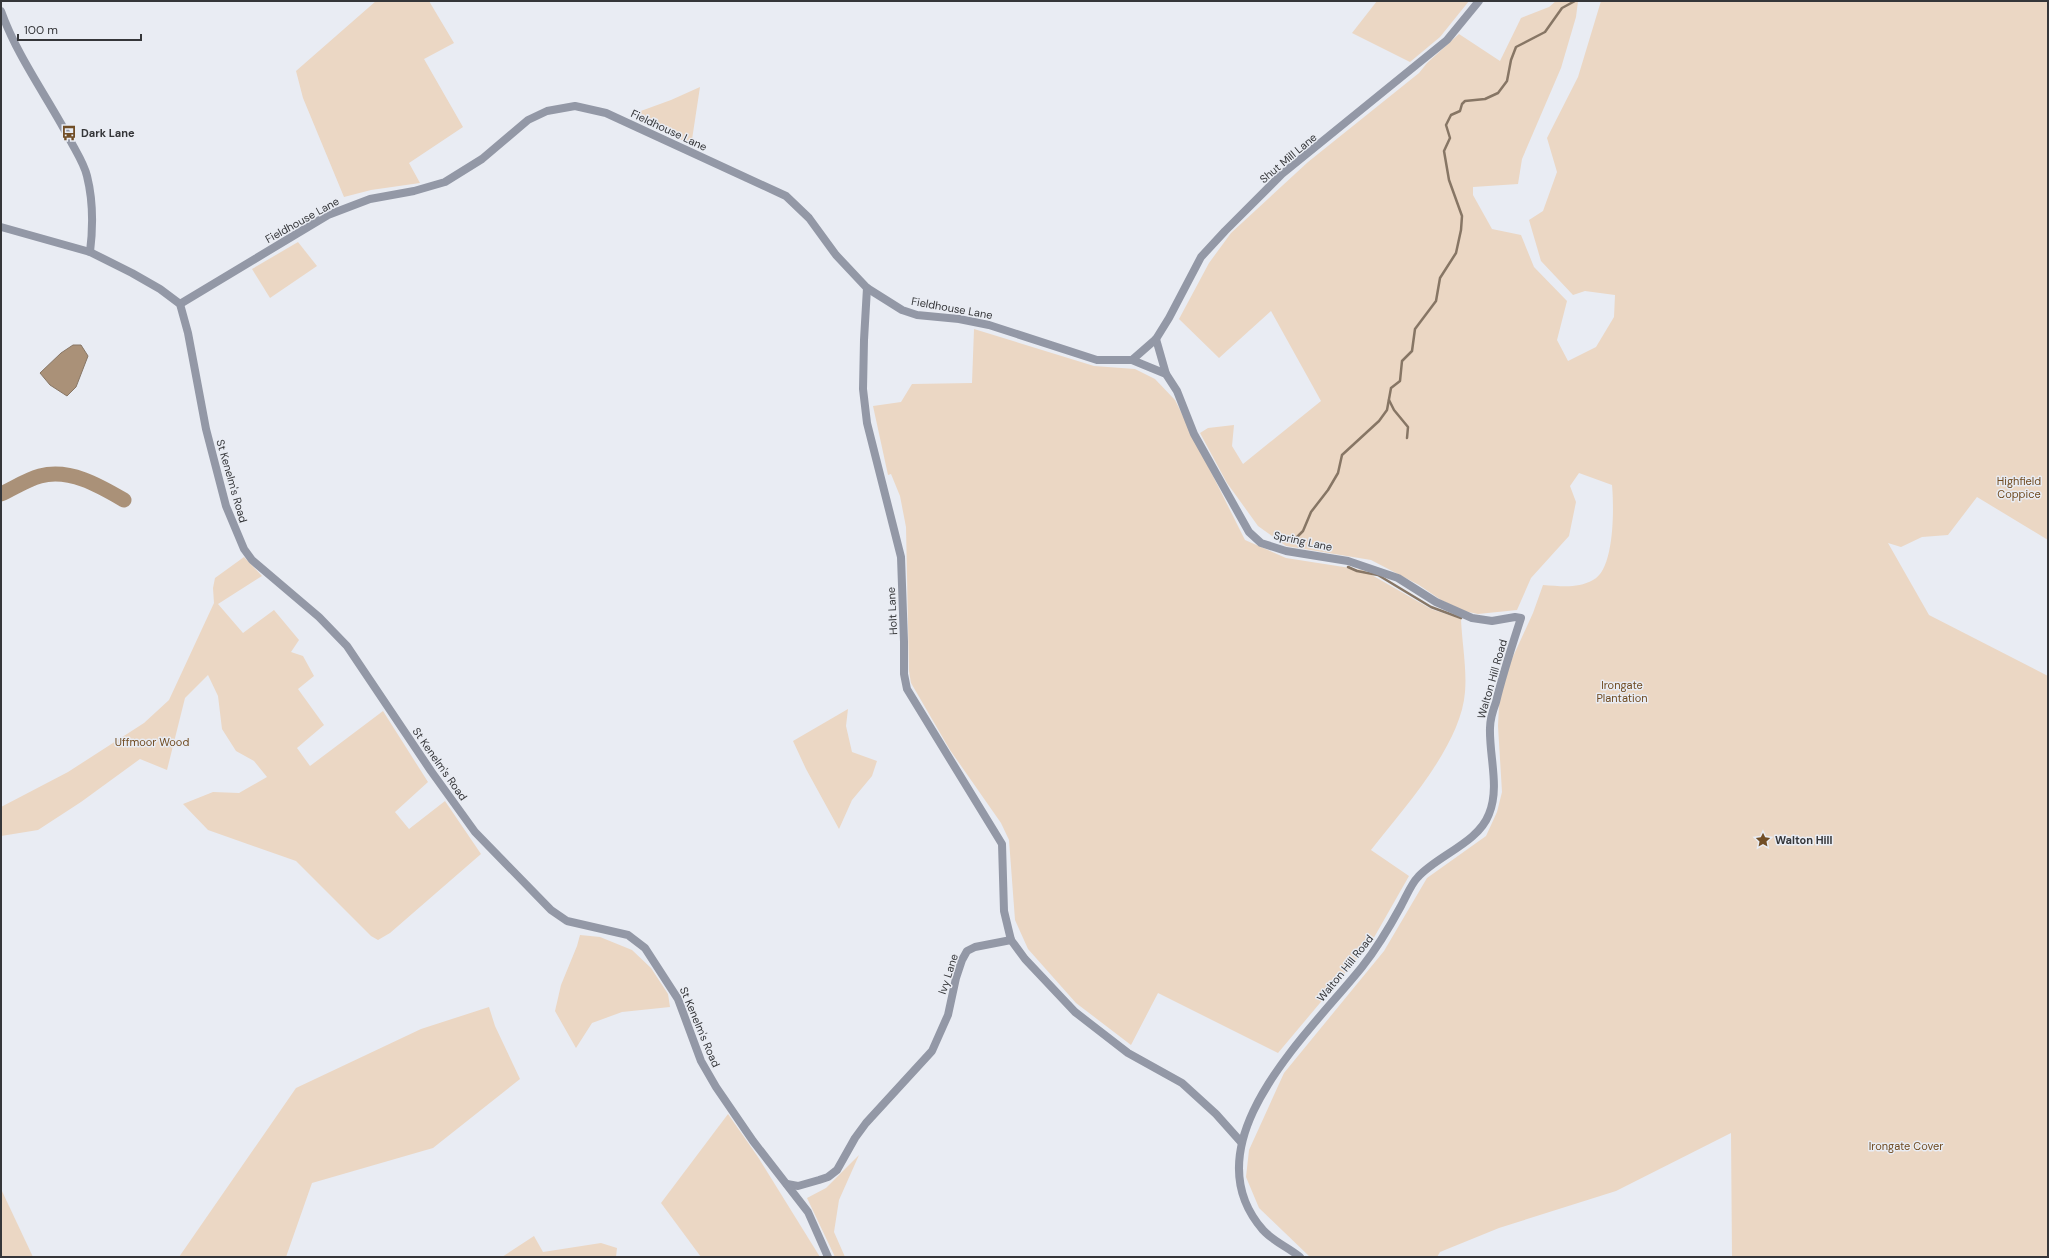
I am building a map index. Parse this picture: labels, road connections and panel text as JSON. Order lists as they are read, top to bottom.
{
  "streets": {
    "street": [
      "Fieldhouse Lane",
      "Shut Mill Lane",
      "St Kenelm's Road",
      "Spring Lane",
      "Holt Lane",
      "Walton Hill Road",
      "Ivy Lane"
    ]
  },
  "crossings": [
    ["Fieldhouse Lane", "Shut Mill Lane"],
    ["Fieldhouse Lane", "St Kenelm's Road"],
    ["Fieldhouse Lane", "Holt Lane"],
    ["Shut Mill Lane", "Spring Lane"],
    ["St Kenelm's Road", "Ivy Lane"],
    ["Spring Lane", "Walton Hill Road"],
    ["Holt Lane", "Ivy Lane"]
  ],
  "parks": [
    "Highfield Coppice",
    "Irongate Plantation",
    "Uffmoor Wood",
    "Irongate Cover"
  ],
  "places": {
    "bus stop": ["Dark Lane"],
    "place": ["Walton Hill"]
  },
  "scale_bar": "100 m"
}
